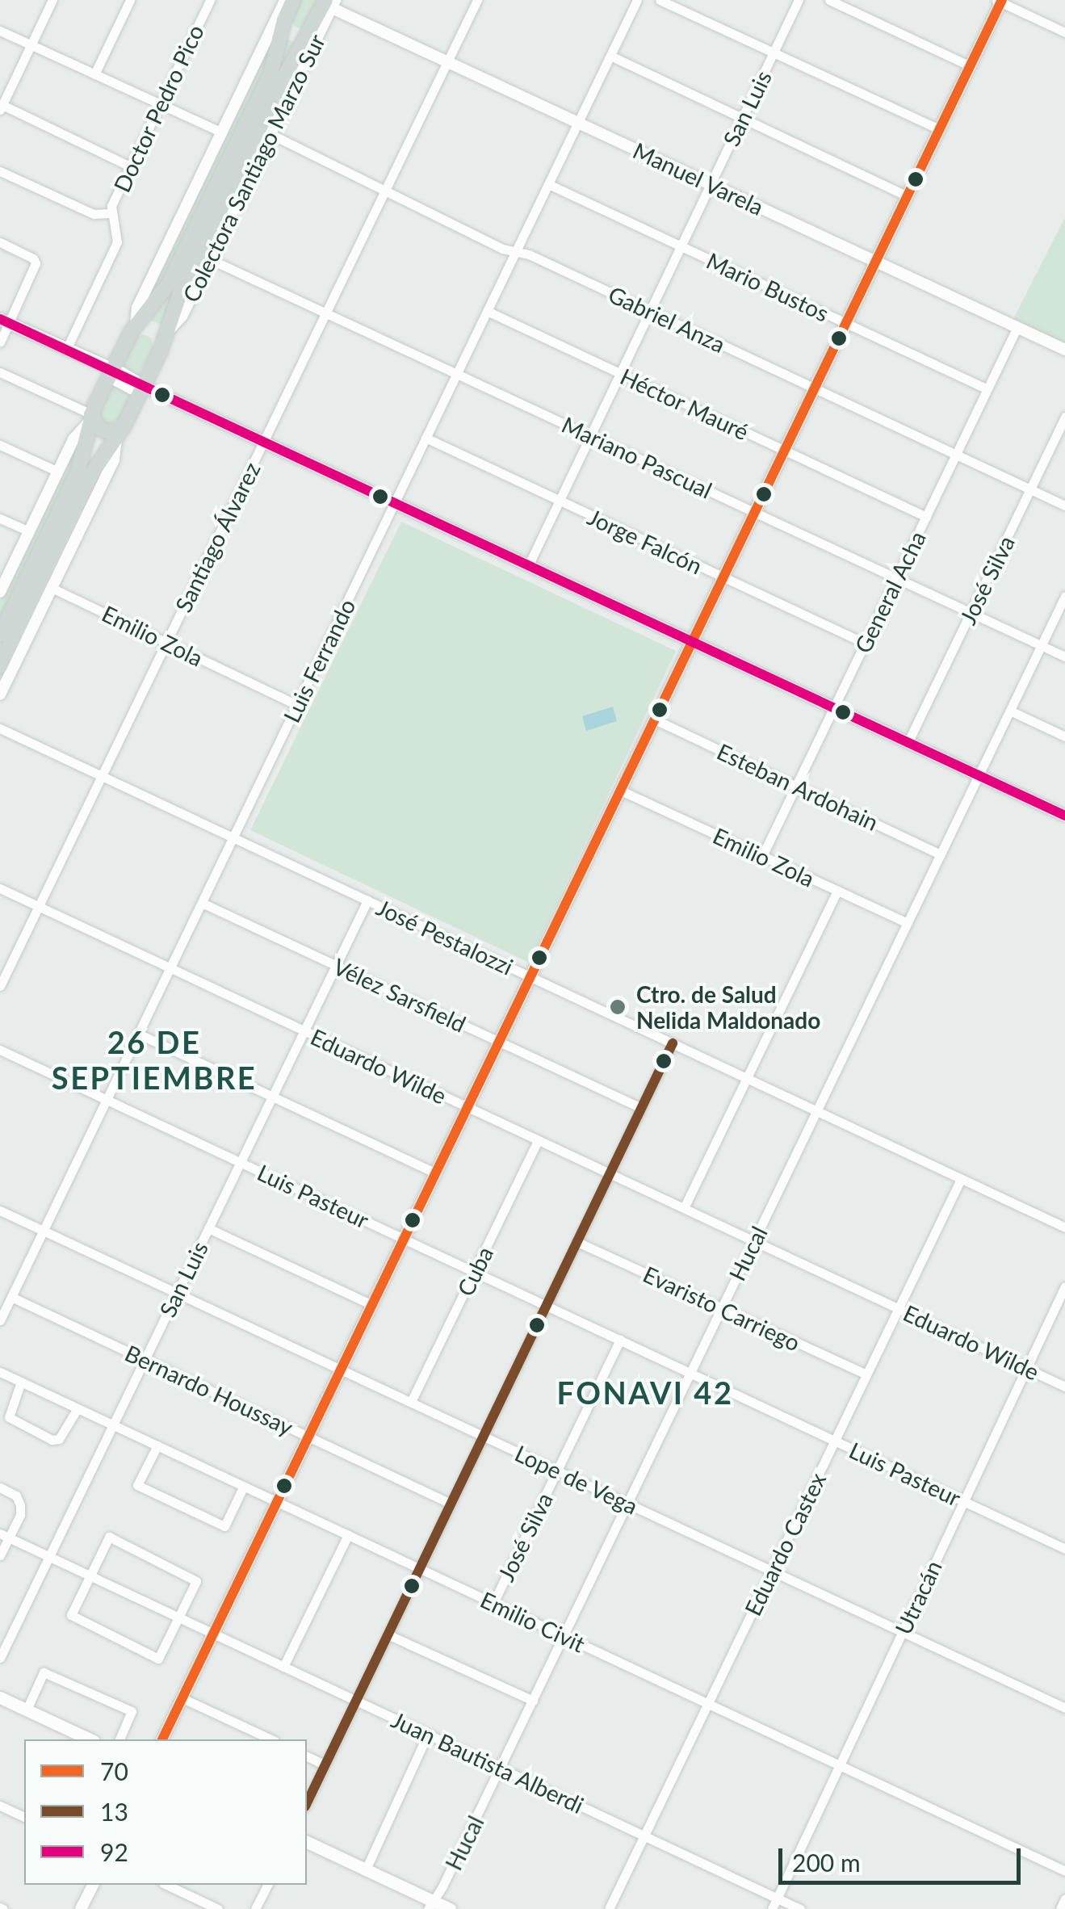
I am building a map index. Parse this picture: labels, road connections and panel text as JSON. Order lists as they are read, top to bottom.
{
  "streets": {
    "street": [
      "Doctor Pedro Pico",
      "San Luis",
      "Colectora Santiago Marzo Sur",
      "Manuel Varela",
      "Mario Bustos",
      "Gabriel Anza",
      "Héctor Mauré",
      "Mariano Pascual",
      "Santiago Álvarez",
      "Jorge Falcón",
      "José Silva",
      "General Acha",
      "Emilio Zola",
      "Luis Ferrando",
      "Esteban Ardohain",
      "José Pestalozzi",
      "Vélez Sarsfield",
      "Eduardo Wilde",
      "Luis Pasteur",
      "Hucal",
      "Cuba",
      "Evaristo Carriego",
      "Bernardo Houssay",
      "Lope de Vega",
      "Eduardo Castex",
      "Utracán",
      "Emilio Civit",
      "Juan Bautista Alberdi"
    ]
  },
  "crossings": [
    ["San Luis", "Manuel Varela"],
    ["San Luis", "Mario Bustos"],
    ["San Luis", "Gabriel Anza"],
    ["San Luis", "Héctor Mauré"],
    ["San Luis", "Mariano Pascual"],
    ["San Luis", "Jorge Falcón"],
    ["San Luis", "José Pestalozzi"],
    ["San Luis", "Vélez Sarsfield"],
    ["San Luis", "Eduardo Wilde"],
    ["San Luis", "Luis Pasteur"],
    ["San Luis", "Bernardo Houssay"],
    ["San Luis", "Lope de Vega"],
    ["San Luis", "Emilio Civit"],
    ["San Luis", "Juan Bautista Alberdi"],
    ["Colectora Santiago Marzo Sur", "Gabriel Anza"],
    ["Colectora Santiago Marzo Sur", "Mariano Pascual"],
    ["Manuel Varela", "Santiago Álvarez"],
    ["Manuel Varela", "General Acha"],
    ["Manuel Varela", "Luis Ferrando"],
    ["Mario Bustos", "General Acha"],
    ["Mario Bustos", "Luis Ferrando"],
    ["Gabriel Anza", "Santiago Álvarez"],
    ["Gabriel Anza", "José Silva"],
    ["Gabriel Anza", "General Acha"],
    ["Gabriel Anza", "Luis Ferrando"],
    ["Héctor Mauré", "General Acha"],
    ["Héctor Mauré", "Luis Ferrando"],
    ["Mariano Pascual", "Santiago Álvarez"],
    ["Mariano Pascual", "José Silva"],
    ["Mariano Pascual", "General Acha"],
    ["Mariano Pascual", "Luis Ferrando"],
    ["Mariano Pascual", "Hucal"],
    ["Santiago Álvarez", "Emilio Zola"],
    ["Santiago Álvarez", "José Pestalozzi"],
    ["Santiago Álvarez", "Eduardo Wilde"],
    ["Jorge Falcón", "General Acha"],
    ["Jorge Falcón", "Luis Ferrando"],
    ["José Silva", "Luis Pasteur"],
    ["José Silva", "Lope de Vega"],
    ["José Silva", "Emilio Civit"],
    ["General Acha", "Emilio Zola"],
    ["General Acha", "Esteban Ardohain"],
    ["Emilio Zola", "Luis Ferrando"],
    ["Emilio Zola", "Hucal"],
    ["Luis Ferrando", "José Pestalozzi"],
    ["Luis Ferrando", "Vélez Sarsfield"],
    ["Luis Ferrando", "Eduardo Wilde"],
    ["Luis Ferrando", "Luis Pasteur"],
    ["Luis Ferrando", "Bernardo Houssay"],
    ["Luis Ferrando", "Lope de Vega"],
    ["Esteban Ardohain", "Hucal"],
    ["José Pestalozzi", "Hucal"],
    ["José Pestalozzi", "Eduardo Castex"],
    ["Eduardo Wilde", "Hucal"],
    ["Eduardo Wilde", "Cuba"],
    ["Eduardo Wilde", "Eduardo Castex"],
    ["Eduardo Wilde", "Utracán"],
    ["Luis Pasteur", "Hucal"],
    ["Luis Pasteur", "Cuba"],
    ["Luis Pasteur", "Eduardo Castex"],
    ["Luis Pasteur", "Utracán"],
    ["Hucal", "Evaristo Carriego"],
    ["Hucal", "Lope de Vega"],
    ["Hucal", "Emilio Civit"],
    ["Hucal", "Juan Bautista Alberdi"],
    ["Cuba", "Lope de Vega"],
    ["Evaristo Carriego", "Eduardo Castex"],
    ["Lope de Vega", "Eduardo Castex"],
    ["Lope de Vega", "Utracán"],
    ["Eduardo Castex", "Emilio Civit"],
    ["Eduardo Castex", "Juan Bautista Alberdi"],
    ["Utracán", "Emilio Civit"],
    ["Utracán", "Juan Bautista Alberdi"]
  ],
  "districts": ["26 DE SEPTIEMBRE", "FONAVI 42"],
  "places": ["Ctro. de Salud Nelida Maldonado"],
  "lines": ["transit line 70", "transit line 92", "transit line 13"],
  "legend": ["70", "13", "92"],
  "scale_bar": "200 m"
}
